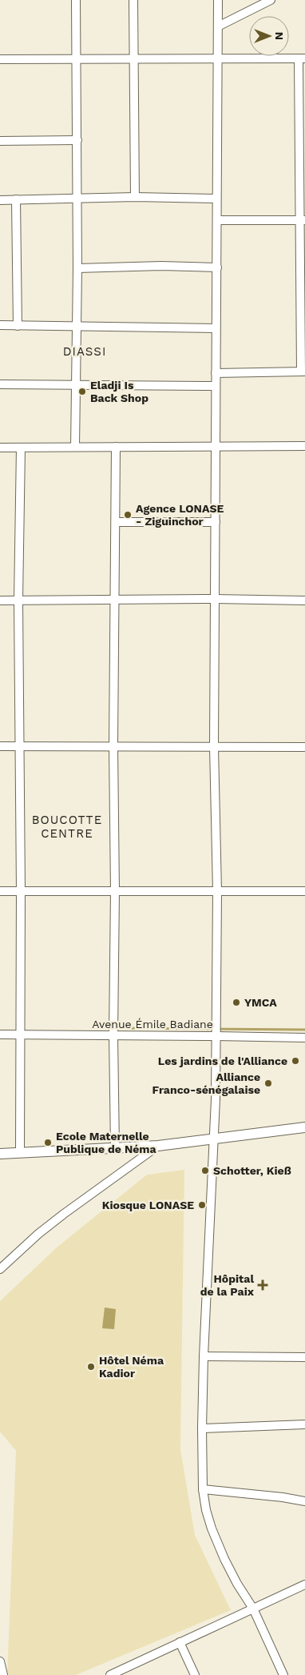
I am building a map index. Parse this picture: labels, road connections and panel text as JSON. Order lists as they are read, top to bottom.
{
  "streets": {
    "street": ["Avenue Émile Badiane"]
  },
  "districts": ["DIASSI", "BOUCOTTE CENTRE"],
  "places": {
    "other": [
      "Eladji Is Back Shop",
      "Agence LONASE - Ziguinchor",
      "YMCA",
      "Les jardins de l'Alliance",
      "Alliance Franco-sénégalaise",
      "Ecole Maternelle Publique de Néma",
      "Schotter, Kieß",
      "Kiosque LONASE",
      "Hôtel Néma Kadior"
    ],
    "health": ["Hôpital de la Paix"]
  },
  "north": "right"
}
